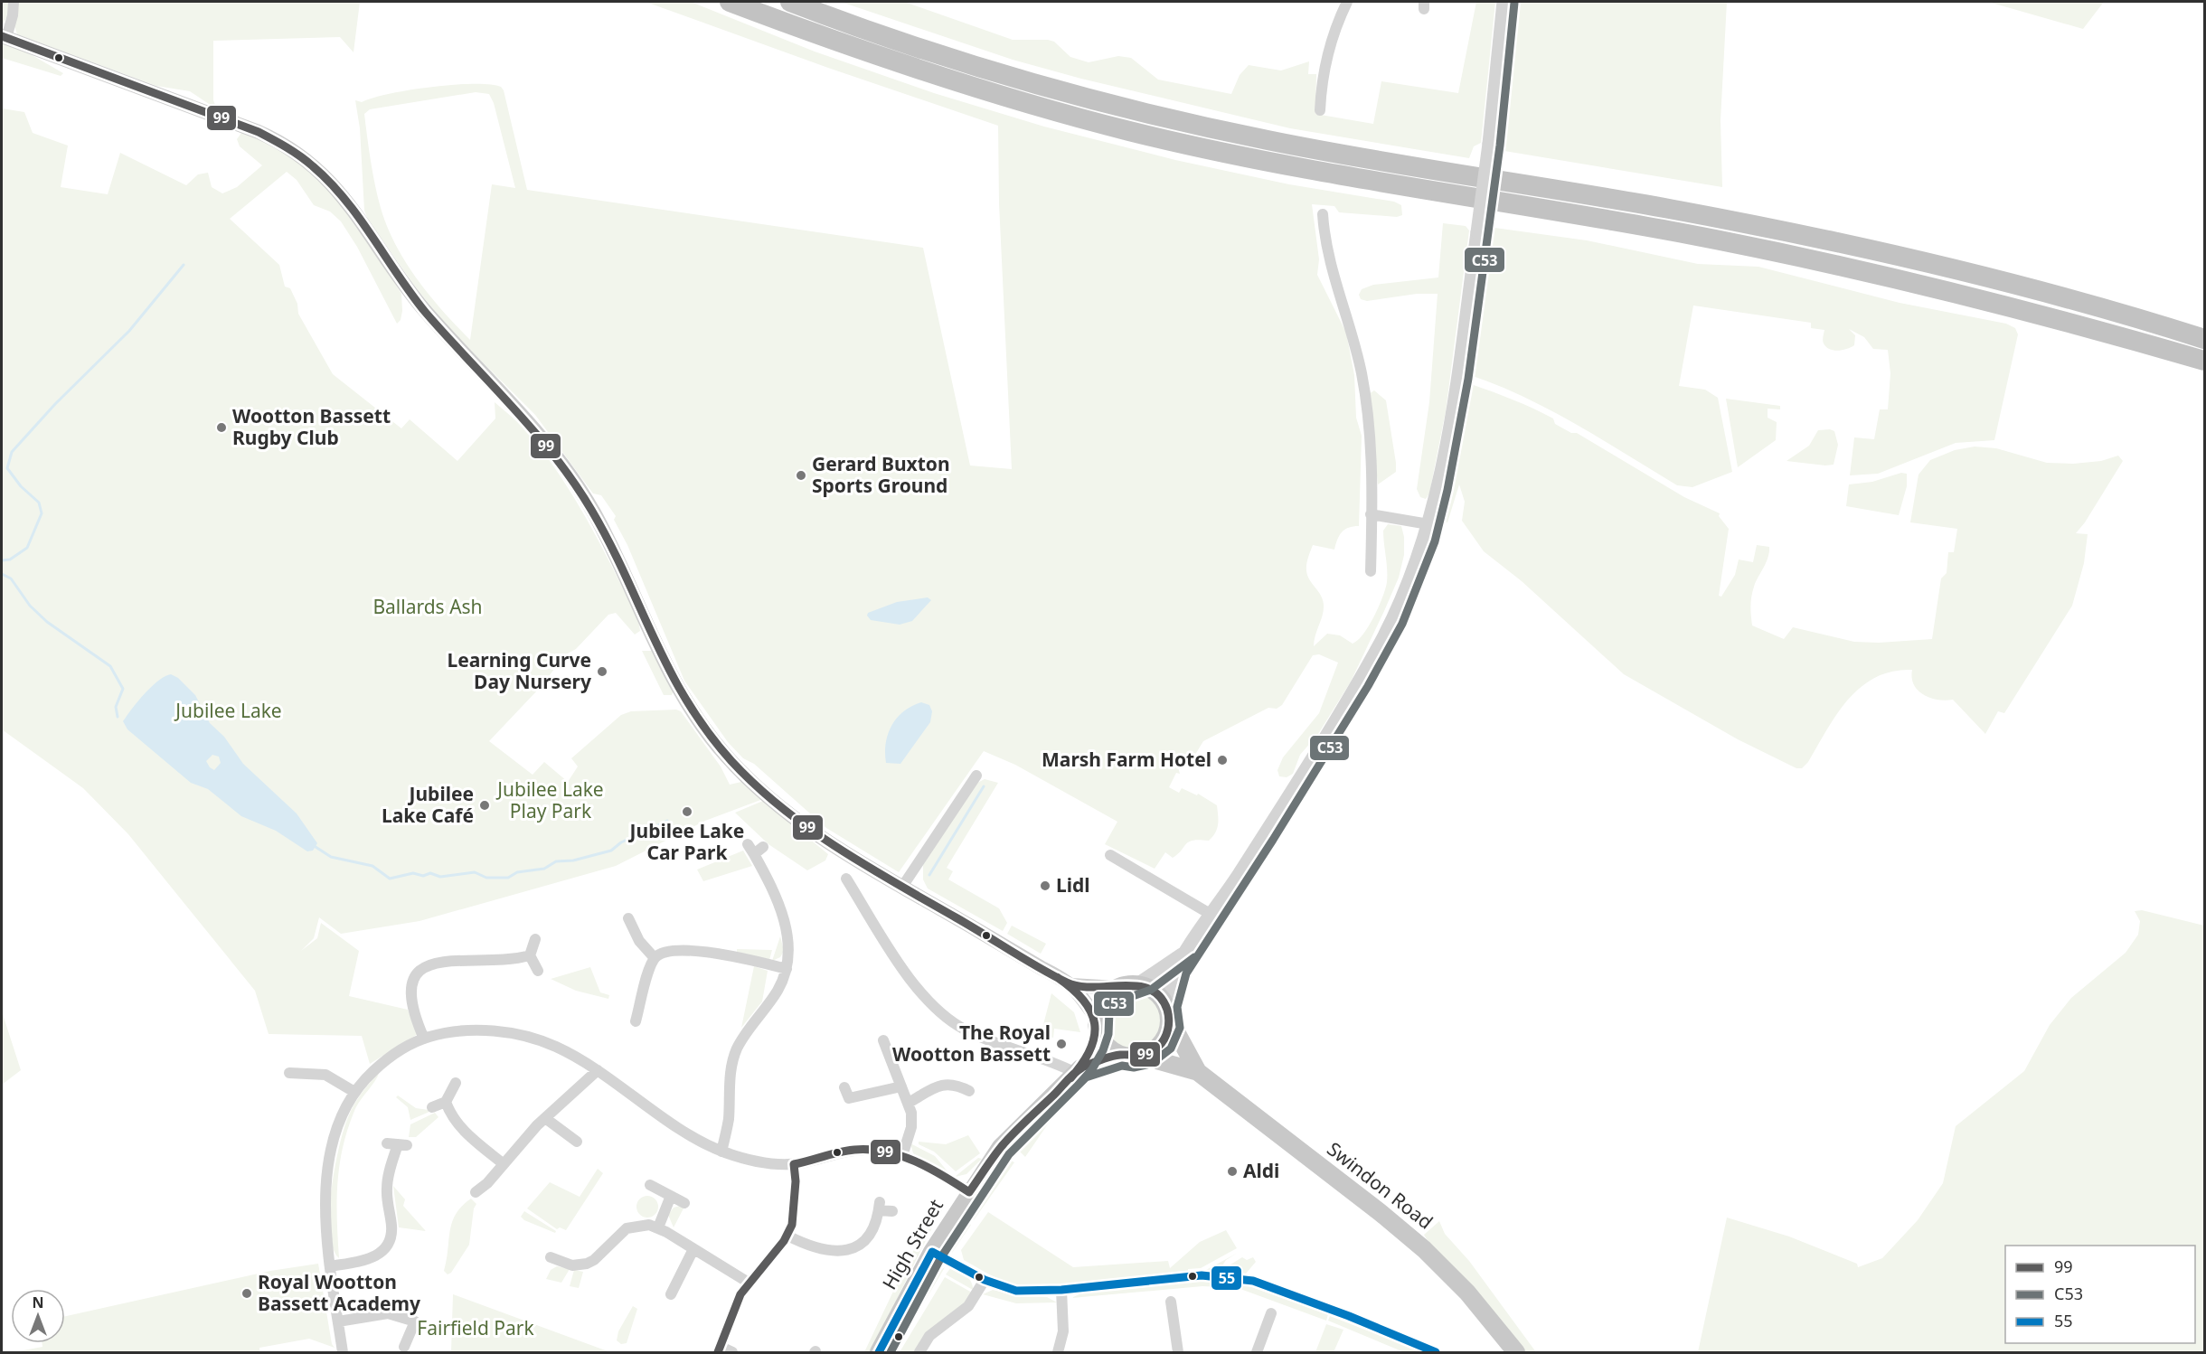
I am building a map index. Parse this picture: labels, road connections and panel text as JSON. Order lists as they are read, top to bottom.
{
  "streets": {
    "main road": ["Swindon Road", "High Street"]
  },
  "crossings": [
    ["Swindon Road", "High Street"]
  ],
  "parks": [
    "Ballards Ash",
    "Jubilee Lake",
    "Jubilee Lake Play Park",
    "Fairfield Park"
  ],
  "places": [
    "Wootton Bassett Rugby Club",
    "Gerard Buxton Sports Ground",
    "Learning Curve Day Nursery",
    "Marsh Farm Hotel",
    "Jubilee Lake Café",
    "Jubilee Lake Car Park",
    "Lidl",
    "The Royal Wootton Bassett",
    "Aldi",
    "Royal Wootton Bassett Academy"
  ],
  "lines": ["transit line C53", "transit line 99", "transit line 55"],
  "legend": ["99", "C53", "55"],
  "north": "top"
}
